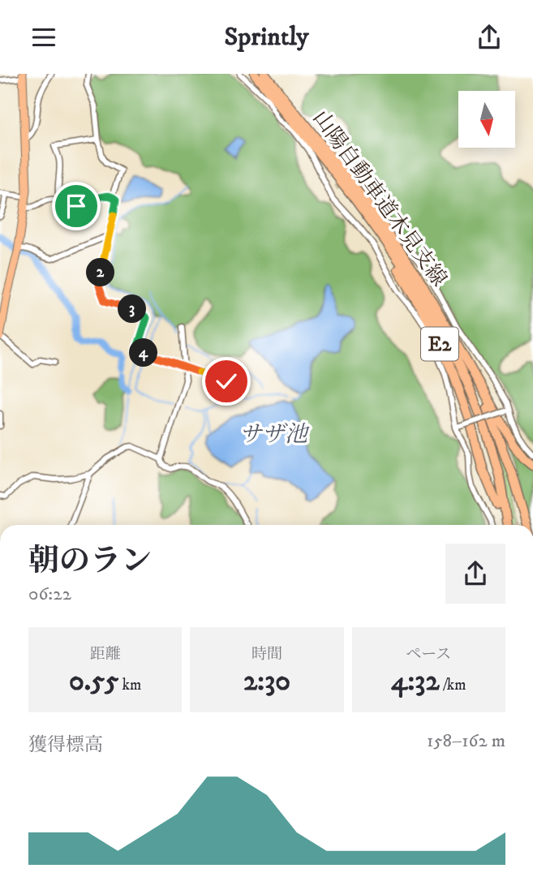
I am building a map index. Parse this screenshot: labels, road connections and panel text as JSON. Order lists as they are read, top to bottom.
{
  "streets": {
    "highway": ["山陽自動車道木見支線", "E2"]
  },
  "crossings": [
    ["山陽自動車道木見支線", "E2"]
  ],
  "water": ["サザ池"],
  "north": "bottom",
  "page": {
    "header": "Sprintly",
    "pins": ["2", "3", "4"],
    "heading": ["朝のラン", "06:22"],
    "stats": [
      ["距離", "0.55 km"],
      ["時間", "2:30"],
      ["ペース", "4:32 /km"]
    ],
    "chart": ["獲得標高", "158–162 m"]
  }
}
